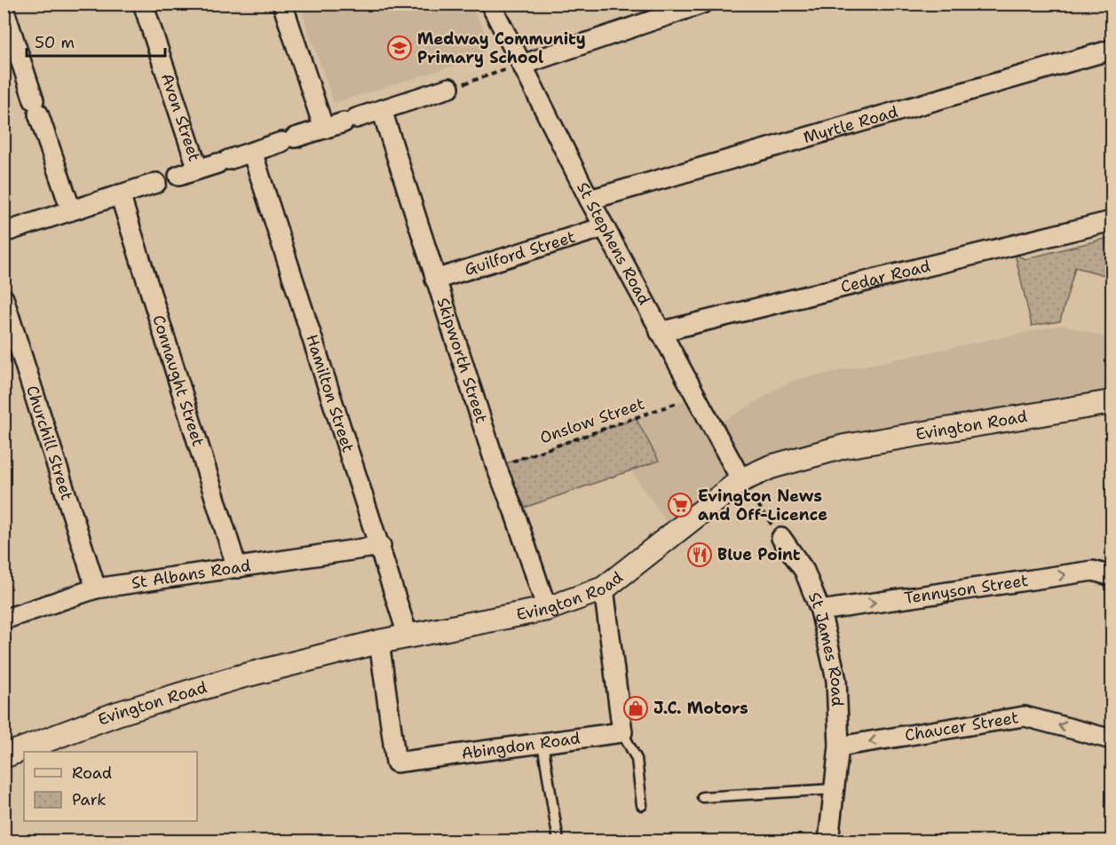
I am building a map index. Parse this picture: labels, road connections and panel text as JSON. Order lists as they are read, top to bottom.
{
  "streets": {
    "street": [
      "Avon Street",
      "Myrtle Road",
      "St Stephens Road",
      "Guilford Street",
      "Cedar Road",
      "Skipworth Street",
      "Connaught Street",
      "Hamilton Street",
      "Evington Road",
      "Churchill Street",
      "St Albans Road",
      "Tennyson Street",
      "St James Road",
      "Chaucer Street",
      "Abingdon Road"
    ],
    "path": ["Onslow Street"]
  },
  "crossings": [
    ["Myrtle Road", "St Stephens Road"],
    ["St Stephens Road", "Guilford Street"],
    ["St Stephens Road", "Cedar Road"],
    ["St Stephens Road", "Onslow Street"],
    ["St Stephens Road", "Evington Road"],
    ["Guilford Street", "Skipworth Street"],
    ["Skipworth Street", "Onslow Street"],
    ["Skipworth Street", "Evington Road"],
    ["Connaught Street", "St Albans Road"],
    ["Hamilton Street", "Evington Road"],
    ["Hamilton Street", "St Albans Road"],
    ["Evington Road", "Abingdon Road"],
    ["Churchill Street", "St Albans Road"],
    ["Tennyson Street", "St James Road"],
    ["St James Road", "Chaucer Street"]
  ],
  "one_way": ["Tennyson Street", "Chaucer Street"],
  "places": {
    "school or university": ["Medway Community Primary School"],
    "supermarket": ["Evington News and Off-Licence"],
    "restaurant": ["Blue Point"],
    "shop": ["J.C. Motors"]
  },
  "legend": ["Road", "Park"],
  "scale_bar": "50 m"
}
